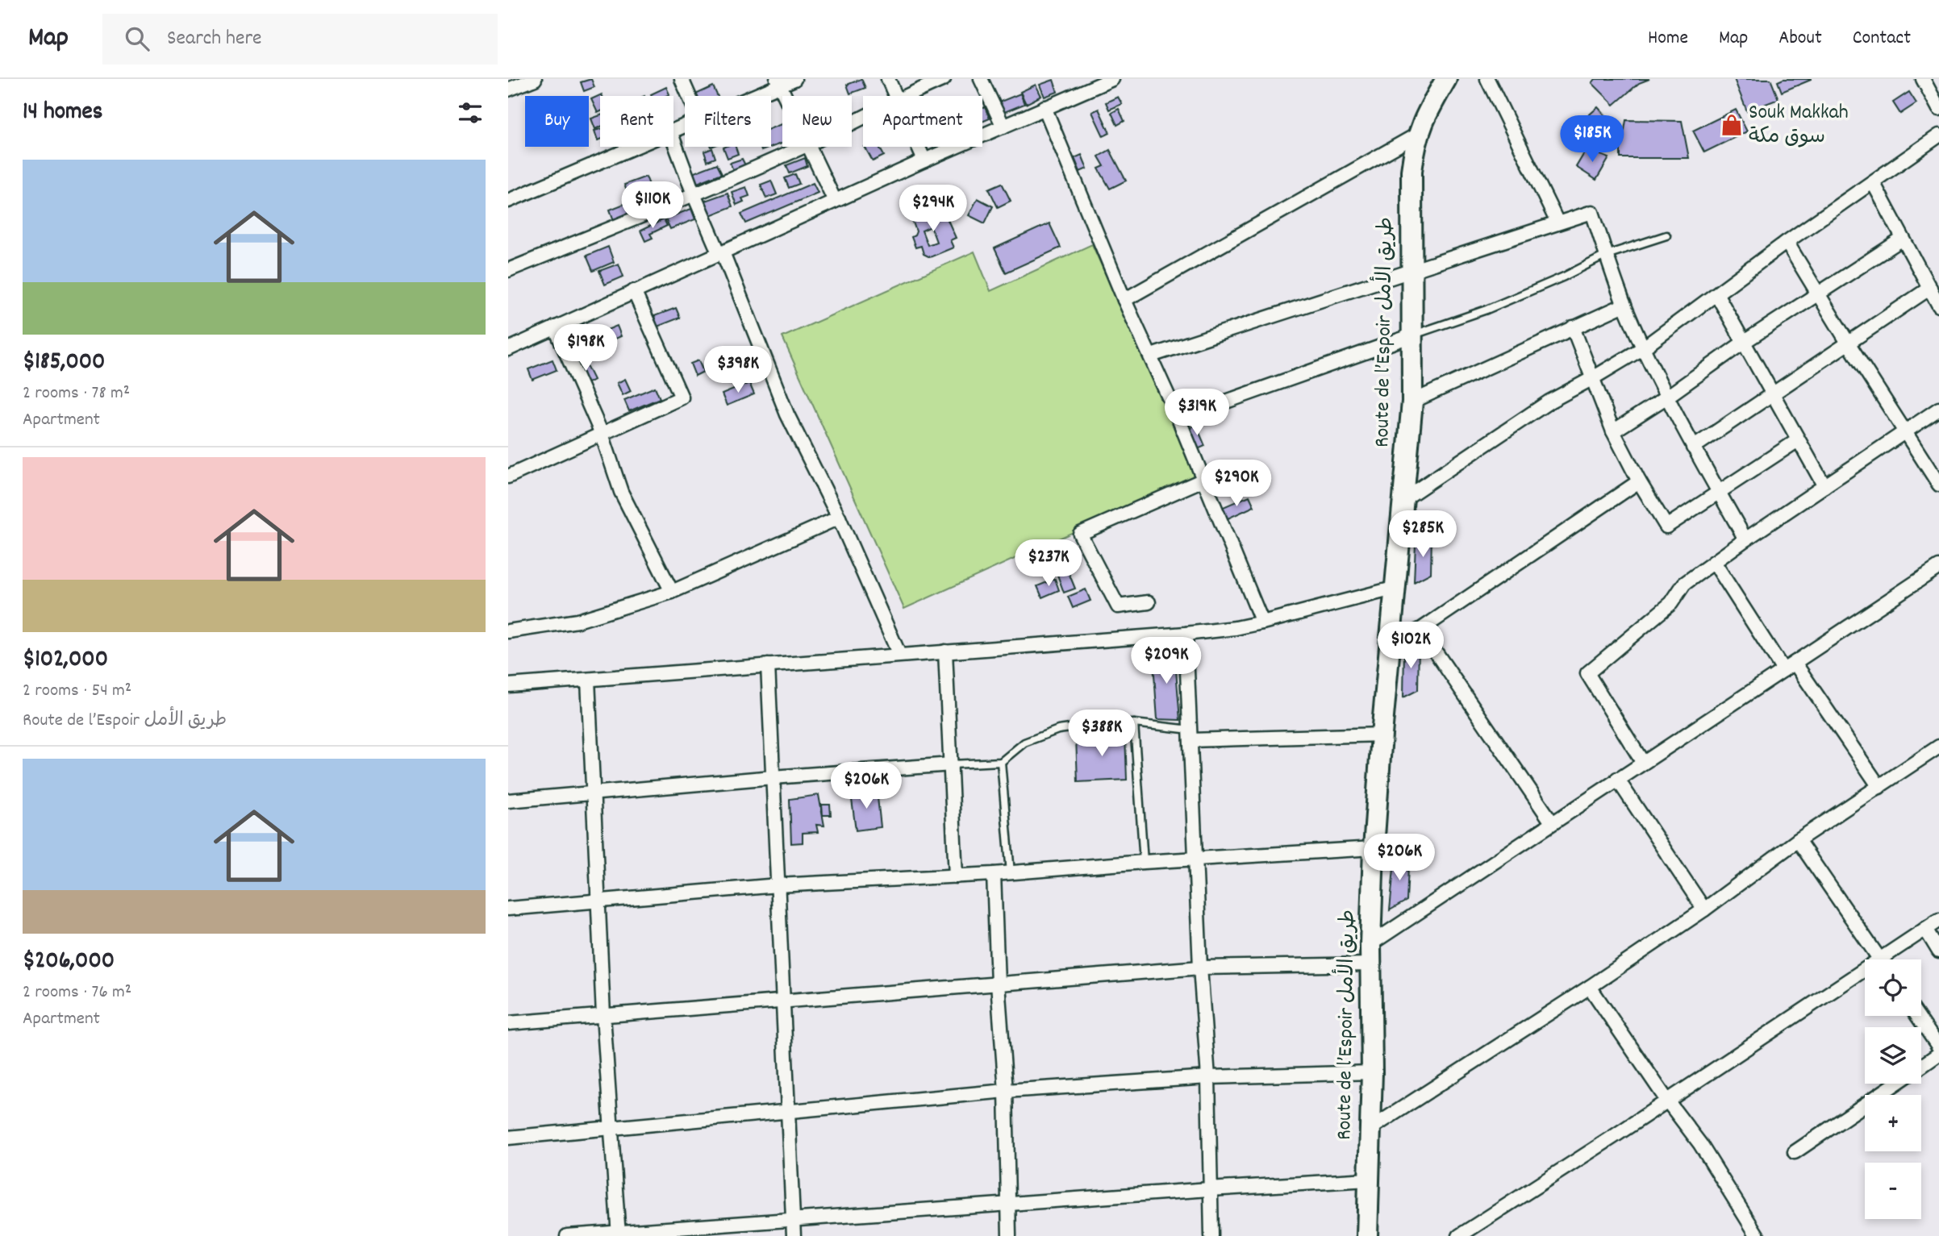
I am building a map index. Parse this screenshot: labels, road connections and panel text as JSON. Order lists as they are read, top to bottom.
{
  "streets": {
    "highway": ["Route de l’Espoir طريق الأمل"]
  },
  "places": {
    "shop": ["Souk Makkah سوق مكة"]
  },
  "page": {
    "header": "Map",
    "search": "Search here",
    "nav": [
      "Home",
      "Map",
      "About",
      "Contact"
    ],
    "heading": "14 homes",
    "chip": [
      "Buy",
      "Rent",
      "Filters",
      "New",
      "Apartment"
    ],
    "price": [
      "$185K",
      "$110K",
      "$294K",
      "$198K",
      "$398K",
      "$319K",
      "$290K",
      "$285K",
      "$237K",
      "$102K",
      "$209K",
      "$388K",
      "$206K",
      "$206K"
    ],
    "list": [
      {
        "name": "$185,000",
        "note": "2 rooms · 78 m² · Apartment"
      },
      {
        "name": "$102,000",
        "note": "2 rooms · 54 m² · Route de l’Espoir طريق الأمل"
      },
      {
        "name": "$206,000",
        "note": "2 rooms · 76 m² · Apartment"
      }
    ],
    "map_buttons": ["+", "−"]
  }
}
